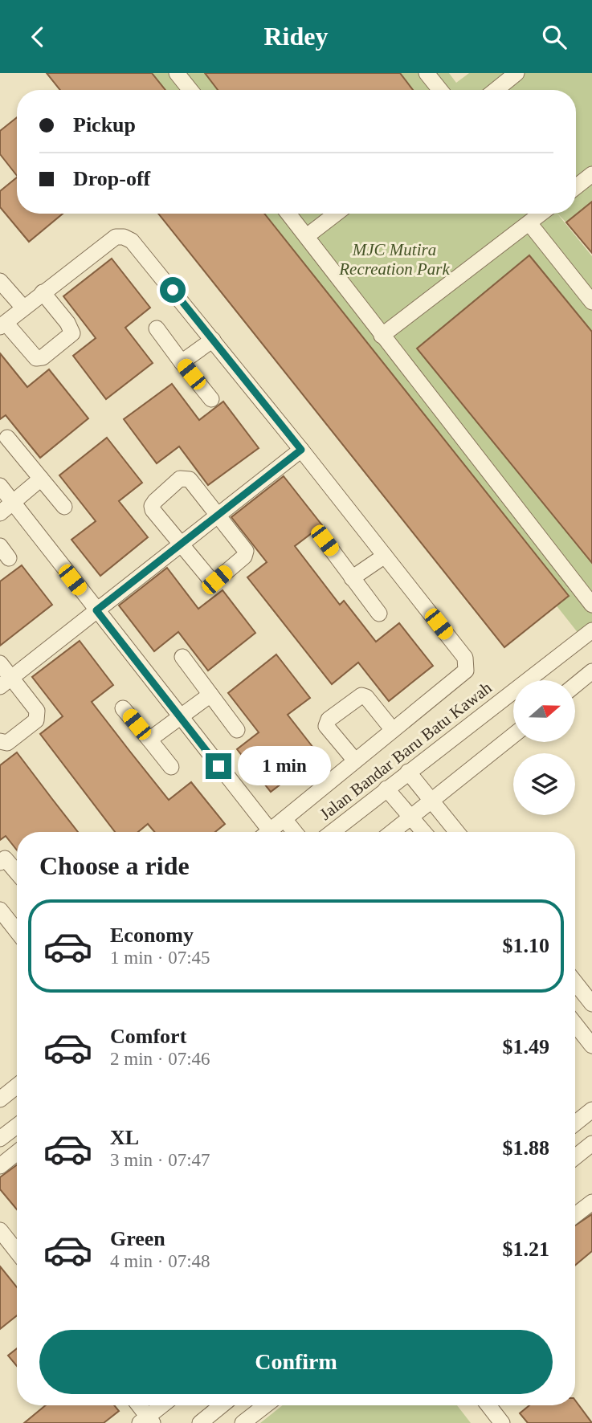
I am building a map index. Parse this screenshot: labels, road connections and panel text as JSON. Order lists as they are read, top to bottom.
{
  "streets": {
    "street": ["Jalan Bandar Baru Batu Kawah"]
  },
  "parks": ["MJC Mutira Recreation Park"],
  "north": "right",
  "page": {
    "header": "Ridey",
    "banner": ["Pickup", "Drop-off"],
    "bubble": "1 min",
    "heading": "Choose a ride",
    "list": [
      {
        "name": "Economy",
        "note": "1 min · 07:45",
        "value": "$1.10"
      },
      {
        "name": "Comfort",
        "note": "2 min · 07:46",
        "value": "$1.49"
      },
      {
        "name": "XL",
        "note": "3 min · 07:47",
        "value": "$1.88"
      },
      {
        "name": "Green",
        "note": "4 min · 07:48",
        "value": "$1.21"
      }
    ],
    "buttons": "Confirm"
  }
}
